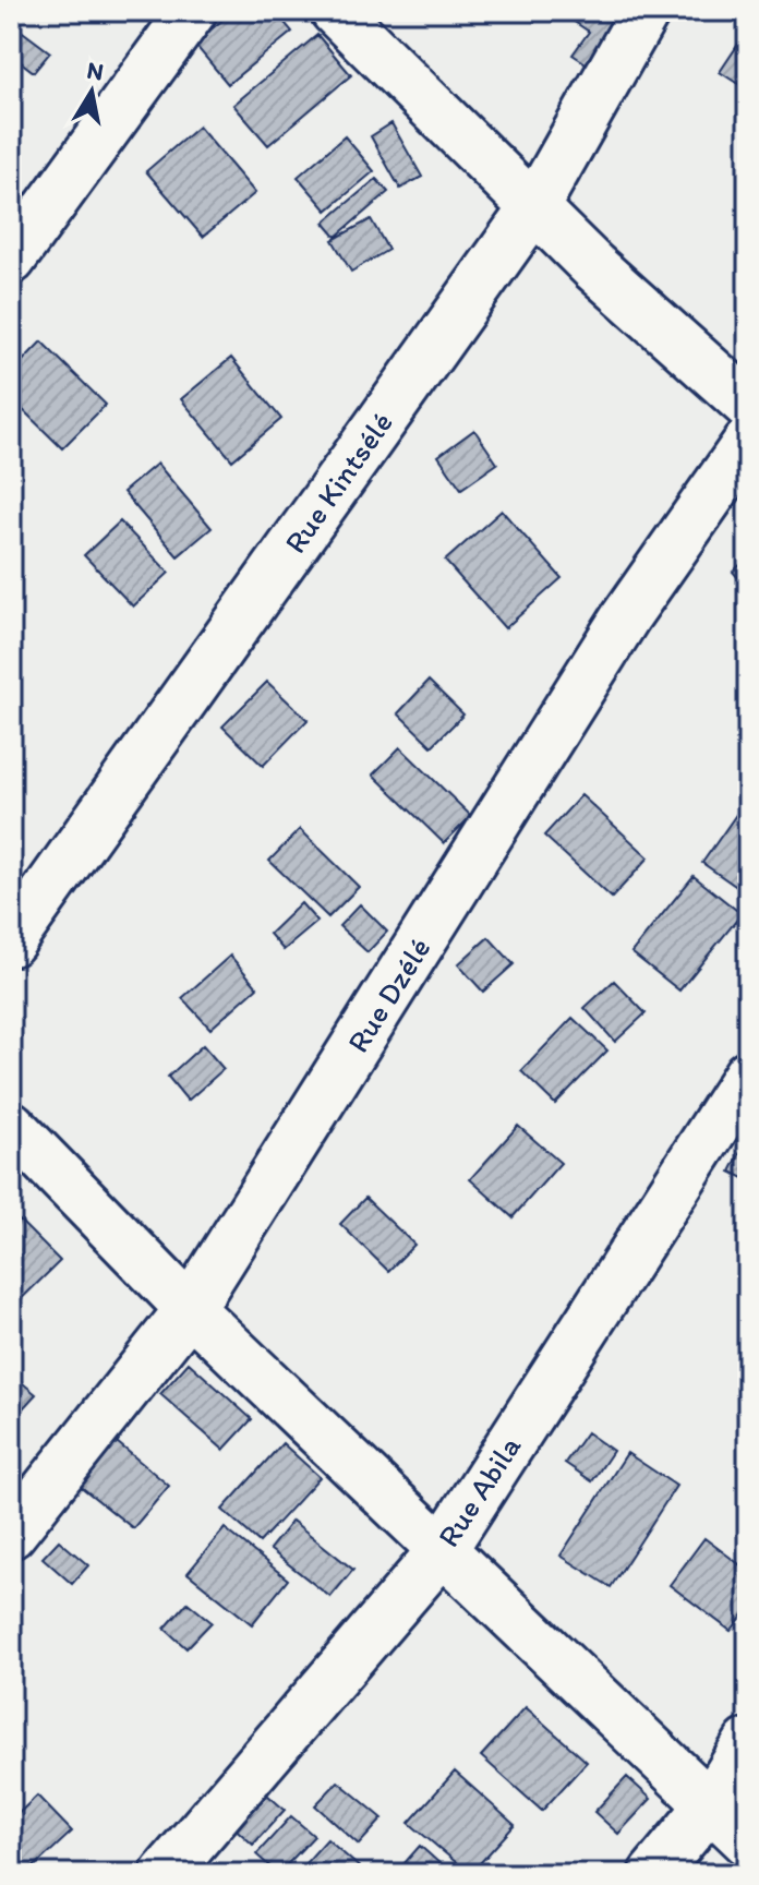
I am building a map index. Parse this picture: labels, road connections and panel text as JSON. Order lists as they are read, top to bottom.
{
  "streets": {
    "street": ["Rue Kintsélé", "Rue Dzélé", "Rue Abila"]
  },
  "north": "top"
}
